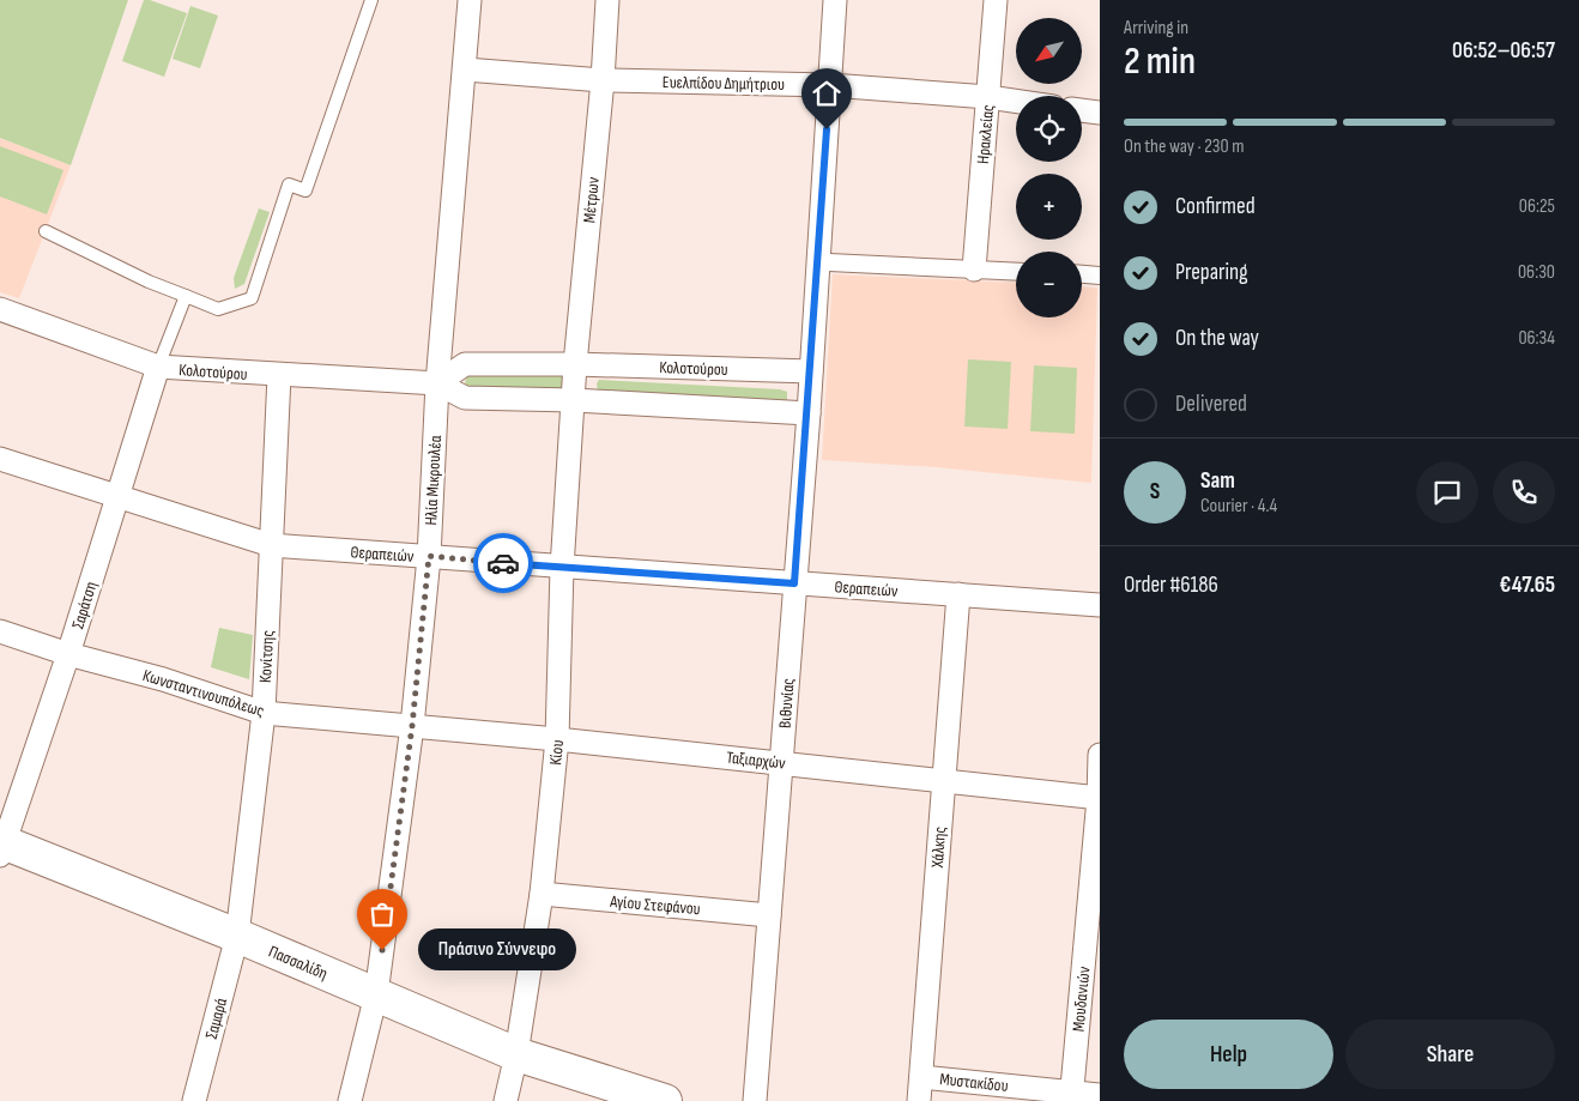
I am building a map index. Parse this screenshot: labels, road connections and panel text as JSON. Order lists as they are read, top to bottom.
{
  "streets": {
    "main road": ["Πασσαλίδη"],
    "street": [
      "Ευελπίδου Δημήτριου",
      "Ηρακλείας",
      "Μέτρων",
      "Κολοτούρου",
      "Ηλία Μικρουλέα",
      "Θεραπειών",
      "Σαράτση",
      "Κονίτσης",
      "Κωνσταντινουπόλεως",
      "Βιθυνίας",
      "Κίου",
      "Ταξιαρχών",
      "Χάλκης",
      "Αγίου Στεφάνου",
      "Μουδανιών",
      "Σαμαρά",
      "Μυστακίδου"
    ]
  },
  "crossings": [
    ["Ευελπίδου Δημήτριου", "Ηρακλείας"],
    ["Ευελπίδου Δημήτριου", "Μέτρων"],
    ["Ευελπίδου Δημήτριου", "Ηλία Μικρουλέα"],
    ["Ευελπίδου Δημήτριου", "Βιθυνίας"],
    ["Μέτρων", "Κολοτούρου"],
    ["Μέτρων", "Κίου"],
    ["Κολοτούρου", "Ηλία Μικρουλέα"],
    ["Κολοτούρου", "Σαράτση"],
    ["Κολοτούρου", "Κονίτσης"],
    ["Κολοτούρου", "Βιθυνίας"],
    ["Κολοτούρου", "Κίου"],
    ["Ηλία Μικρουλέα", "Θεραπειών"],
    ["Ηλία Μικρουλέα", "Κωνσταντινουπόλεως"],
    ["Ηλία Μικρουλέα", "Ταξιαρχών"],
    ["Ηλία Μικρουλέα", "Πασσαλίδη"],
    ["Θεραπειών", "Σαράτση"],
    ["Θεραπειών", "Κονίτσης"],
    ["Θεραπειών", "Βιθυνίας"],
    ["Θεραπειών", "Κίου"],
    ["Θεραπειών", "Χάλκης"],
    ["Σαράτση", "Κωνσταντινουπόλεως"],
    ["Σαράτση", "Πασσαλίδη"],
    ["Κονίτσης", "Κωνσταντινουπόλεως"],
    ["Κονίτσης", "Πασσαλίδη"],
    ["Κονίτσης", "Σαμαρά"],
    ["Κωνσταντινουπόλεως", "Ταξιαρχών"],
    ["Βιθυνίας", "Ταξιαρχών"],
    ["Βιθυνίας", "Αγίου Στεφάνου"],
    ["Κίου", "Ταξιαρχών"],
    ["Κίου", "Αγίου Στεφάνου"],
    ["Κίου", "Πασσαλίδη"],
    ["Ταξιαρχών", "Χάλκης"],
    ["Ταξιαρχών", "Μουδανιών"],
    ["Χάλκης", "Μυστακίδου"],
    ["Πασσαλίδη", "Σαμαρά"],
    ["Μουδανιών", "Μυστακίδου"]
  ],
  "places": ["Πράσινο Σύννεφο"],
  "north": "bottom left",
  "page": {
    "heading": ["2 min", "Arriving in", "06:52–06:57"],
    "panel": [
      "Sam",
      "Courier · 4.4",
      "Order #6186",
      "€47.65"
    ],
    "map_buttons": ["+", "−"],
    "bar": "On the way · 230 m",
    "list": [
      ["Confirmed", "06:25"],
      ["Preparing", "06:30"],
      ["On the way", "06:34"],
      "Delivered"
    ],
    "round": "S",
    "bubble": "Πράσινο Σύννεφο",
    "buttons": ["Help", "Share"]
  }
}
